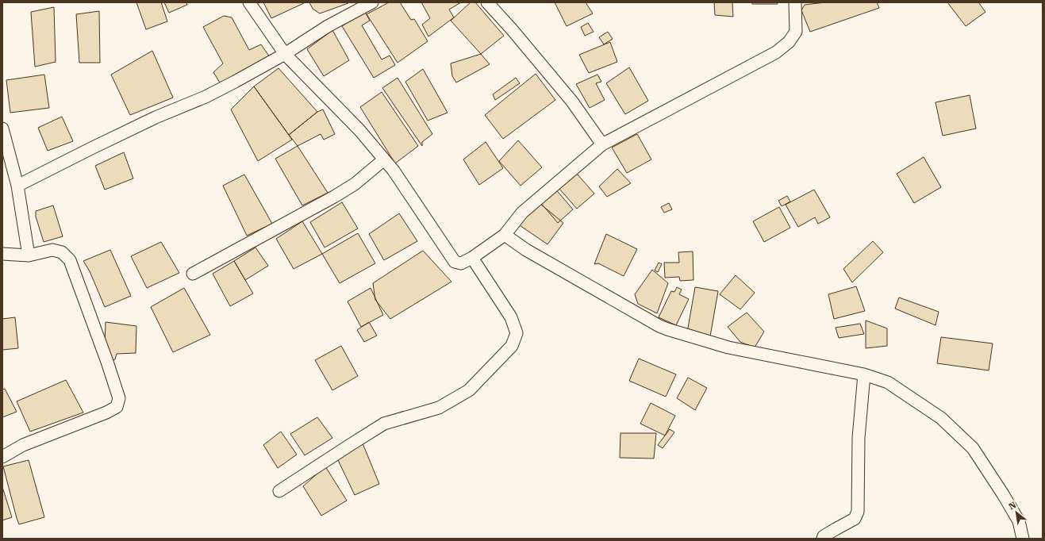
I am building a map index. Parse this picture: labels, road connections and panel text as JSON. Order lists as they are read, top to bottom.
{
  "north": "top left"
}
